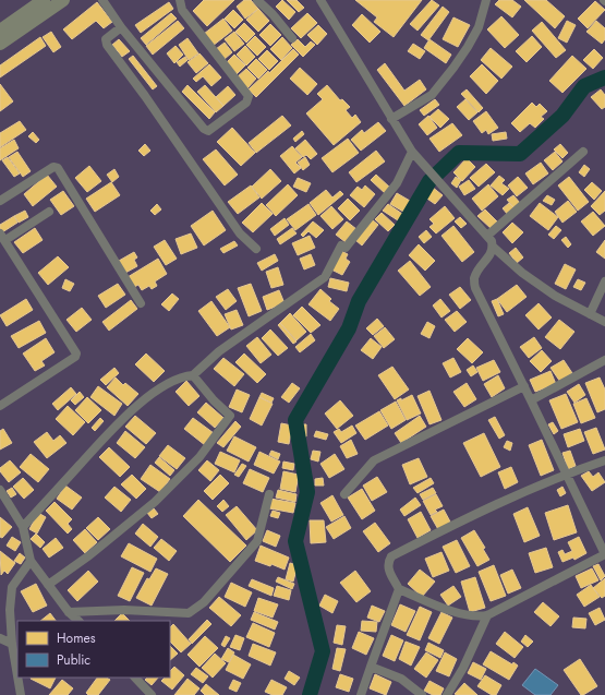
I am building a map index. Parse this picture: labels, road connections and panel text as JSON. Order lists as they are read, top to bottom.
{
  "legend": ["Homes", "Public"]
}
